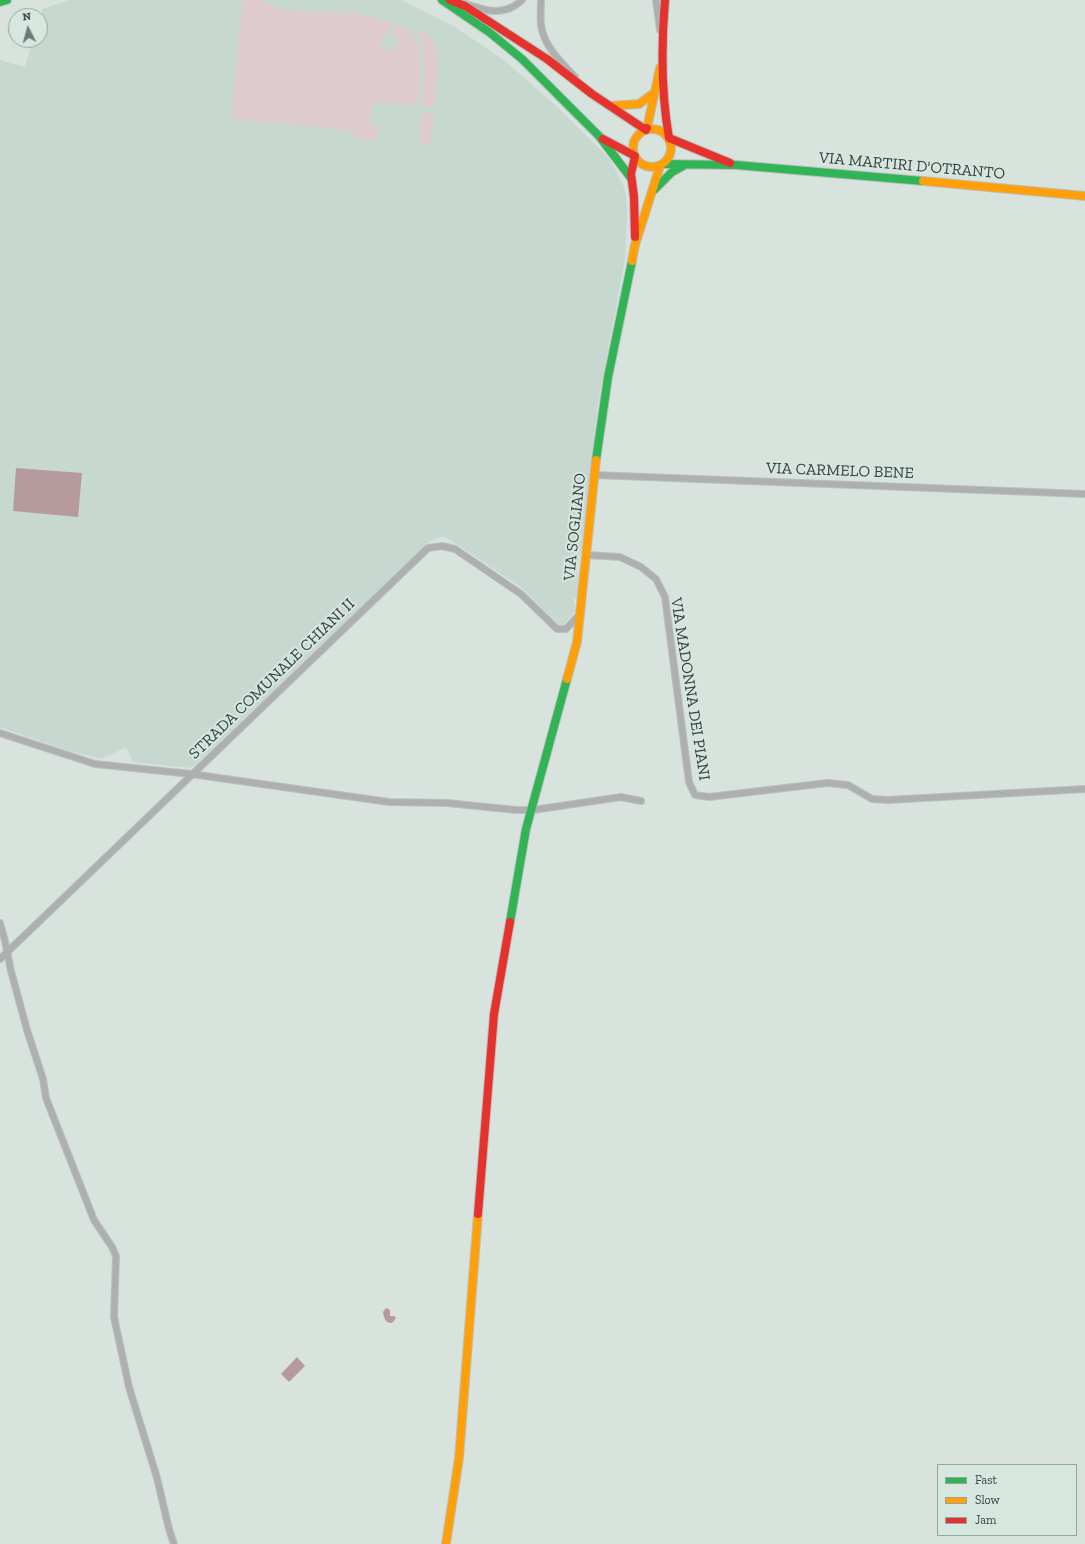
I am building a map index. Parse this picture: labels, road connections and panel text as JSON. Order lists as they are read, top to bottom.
{
  "streets": {
    "street": [
      "VIA MARTIRI D'OTRANTO",
      "VIA CARMELO BENE",
      "VIA SOGLIANO",
      "STRADA COMUNALE CHIANI II",
      "VIA MADONNA DEI PIANI"
    ]
  },
  "crossings": [
    ["VIA MARTIRI D'OTRANTO", "VIA SOGLIANO"],
    ["VIA CARMELO BENE", "VIA SOGLIANO"],
    ["VIA SOGLIANO", "STRADA COMUNALE CHIANI II"],
    ["VIA SOGLIANO", "VIA MADONNA DEI PIANI"]
  ],
  "legend": ["Fast", "Slow", "Jam"],
  "north": "top"
}
